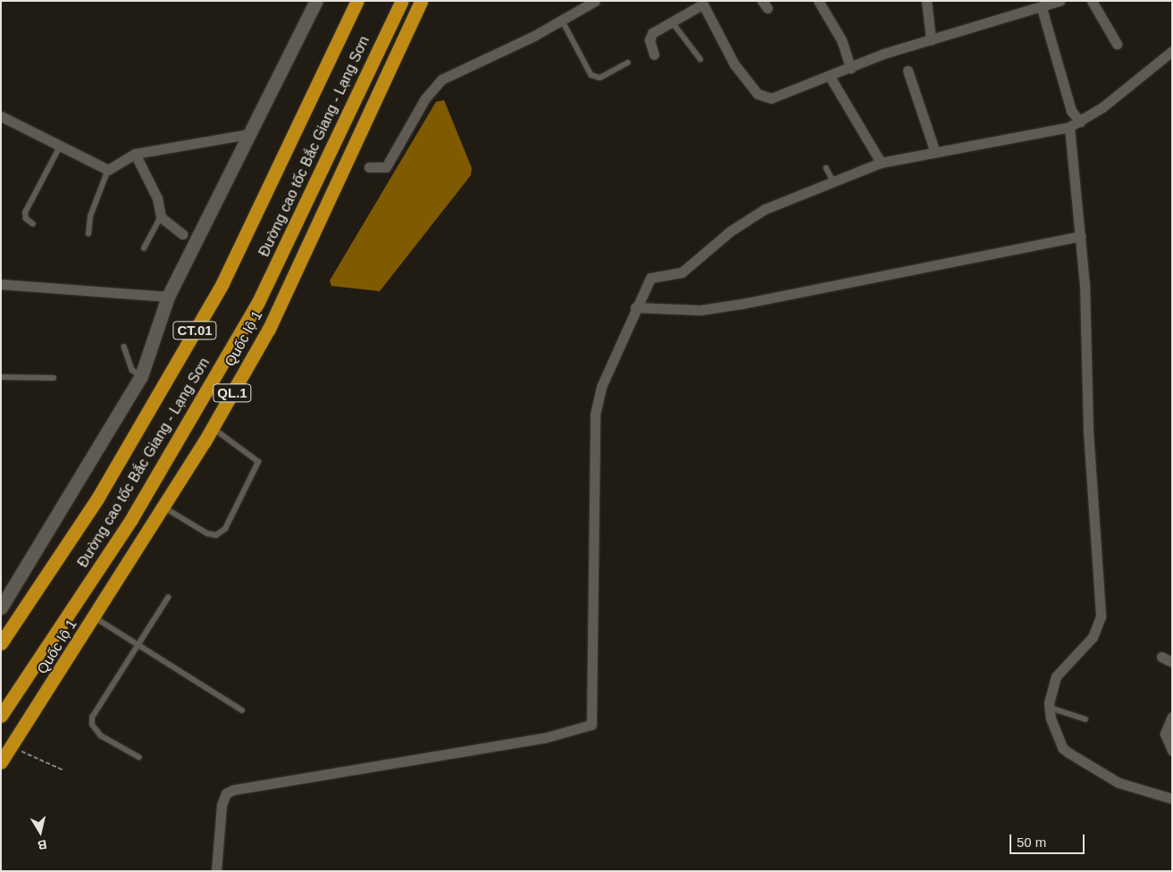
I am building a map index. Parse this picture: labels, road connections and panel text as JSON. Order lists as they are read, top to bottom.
{
  "streets": {
    "highway": [
      "Đường cao tốc Bắc Giang - Lạng Sơn",
      "CT.01",
      "Quốc lộ 1",
      "QL.1"
    ]
  },
  "scale_bar": "50 m",
  "north": "bottom"
}
